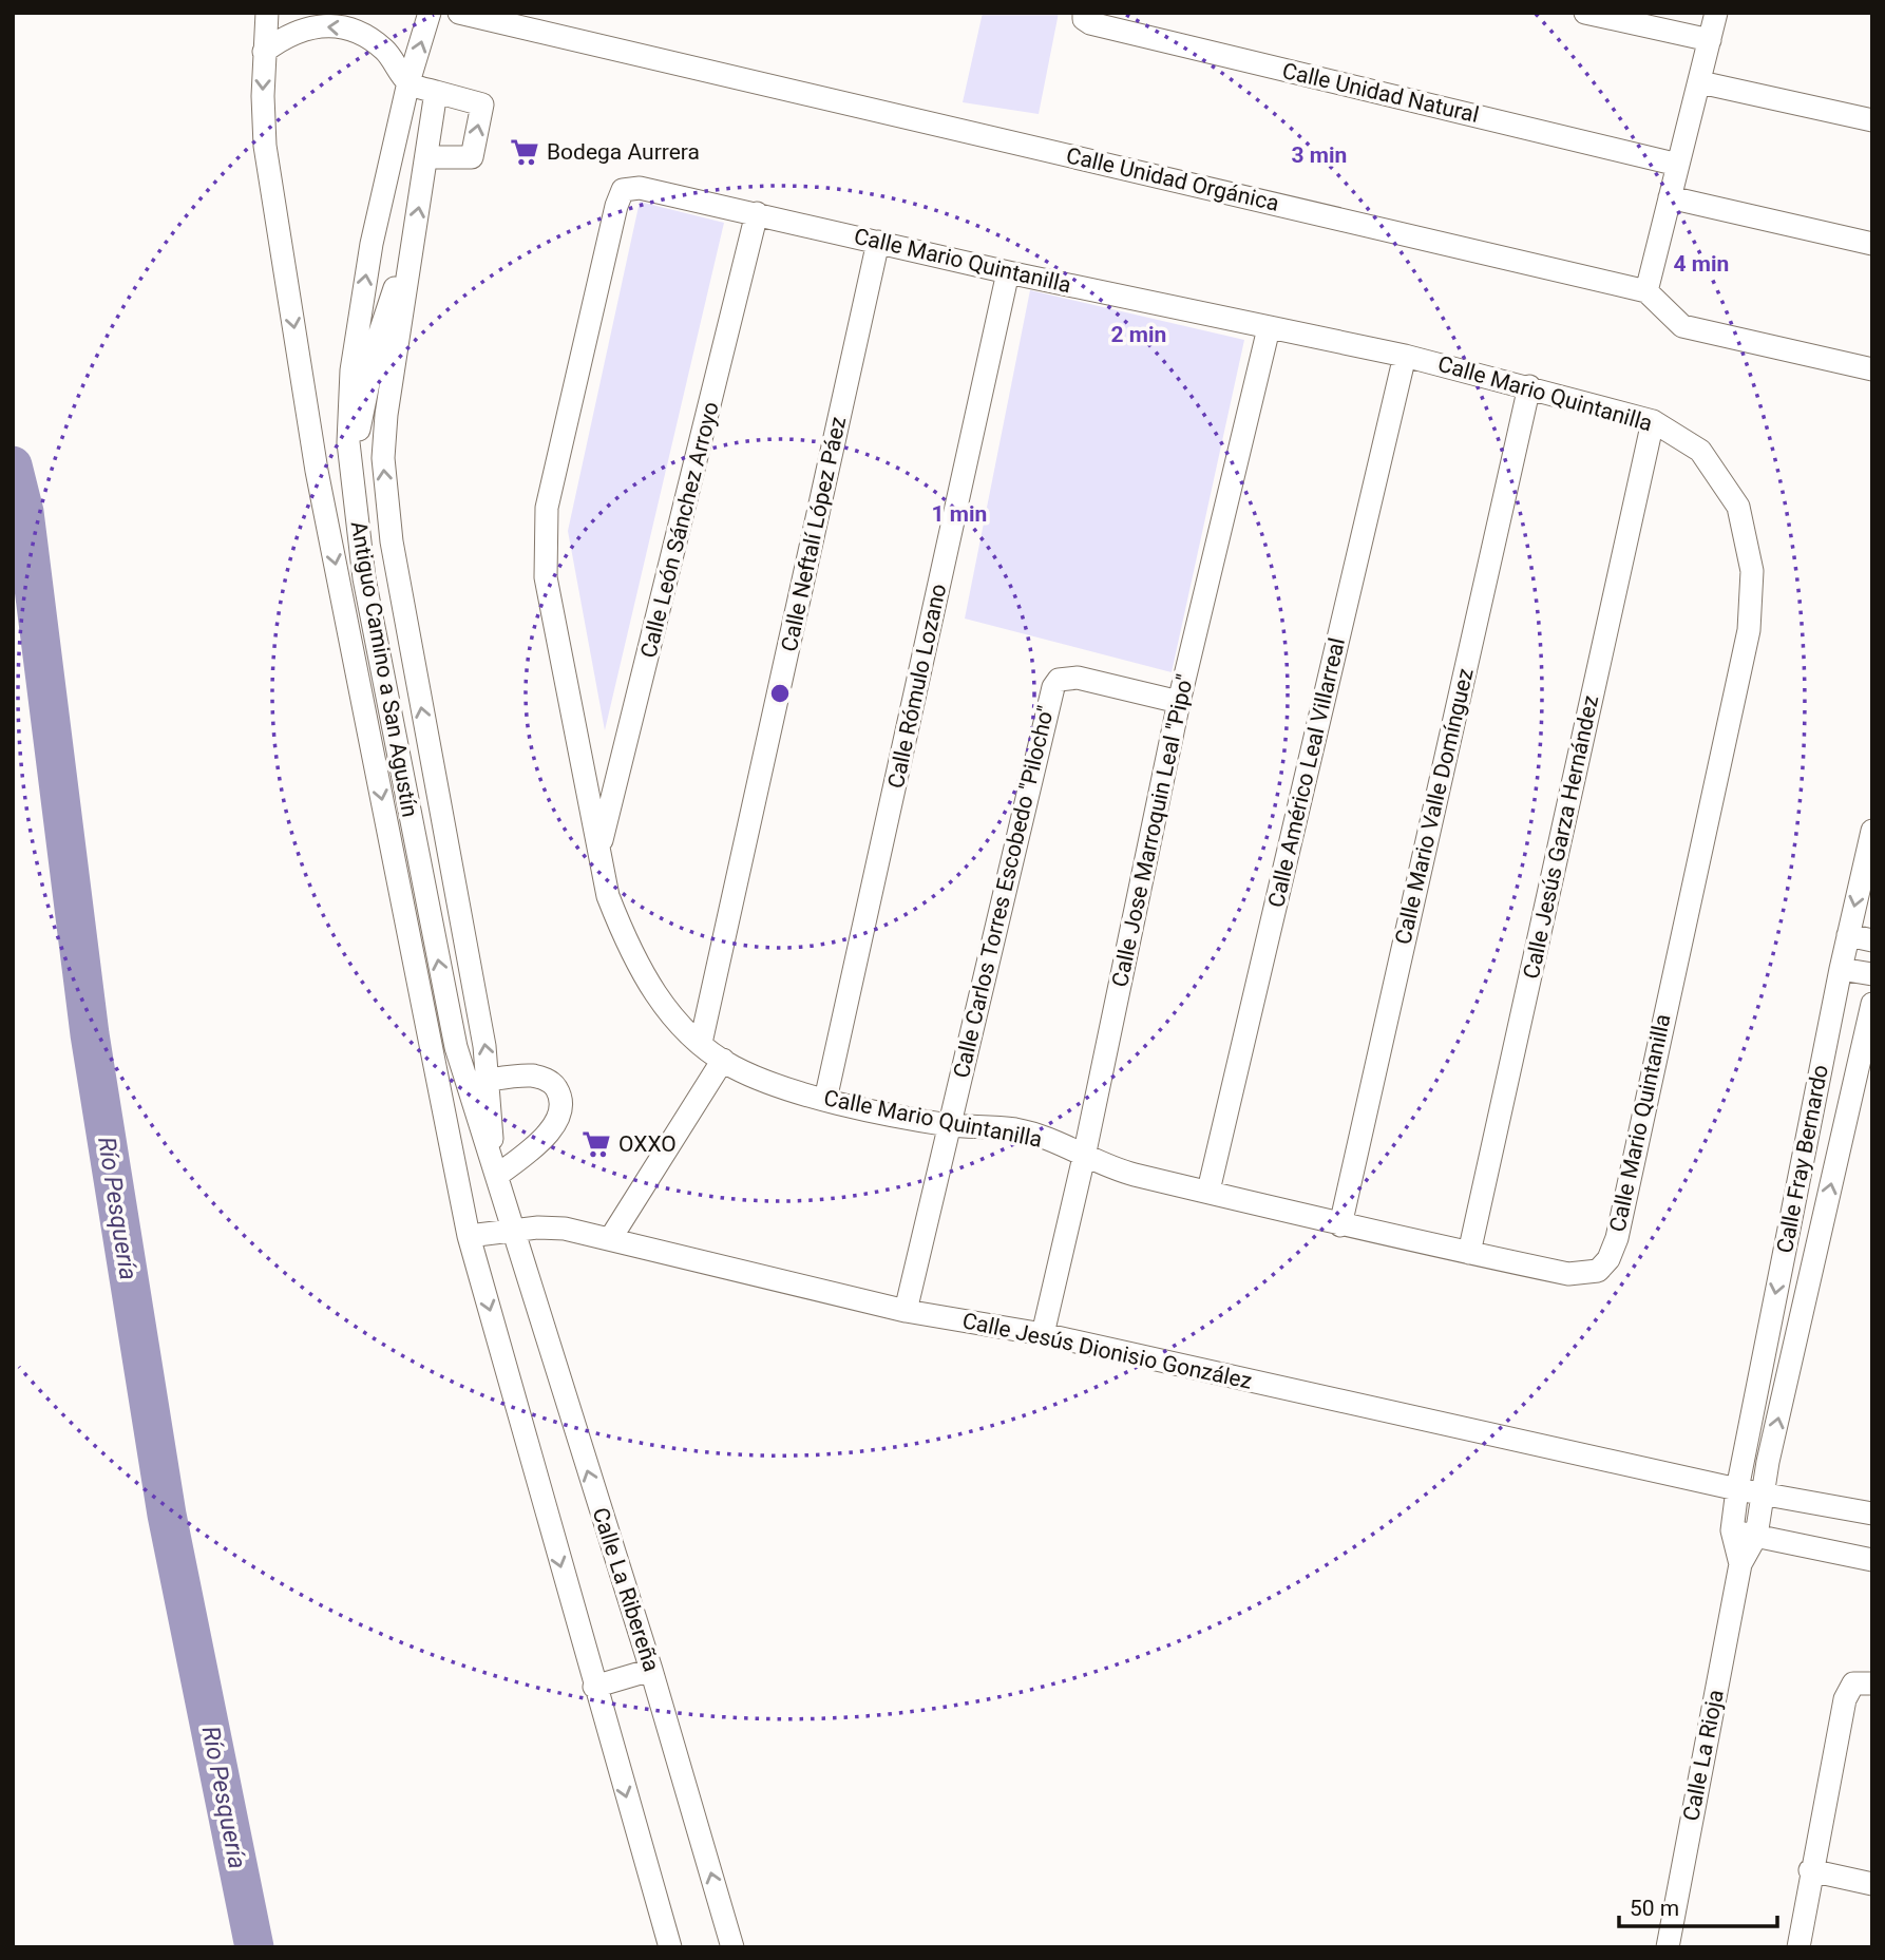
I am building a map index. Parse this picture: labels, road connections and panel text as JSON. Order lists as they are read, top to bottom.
{
  "streets": {
    "street": [
      "Calle Unidad Natural",
      "Calle Unidad Orgánica",
      "Calle Mario Quintanilla",
      "Calle León Sánchez Arroyo",
      "Calle Neftalí López Páez",
      "Antiguo Camino a San Agustín",
      "Calle Rómulo Lozano",
      "Calle Américo Leal Villarreal",
      "Calle Mario Valle Domínguez",
      "Calle Jose Marroquin Leal \"Pipo\"",
      "Calle Jesús Garza Hernández",
      "Calle Carlos Torres Escobedo \"Pilocho\"",
      "Calle Fray Bernardo",
      "Calle Jesús Dionisio González",
      "Calle La Ribereña",
      "Calle La Rioja"
    ]
  },
  "crossings": [
    ["Calle Mario Quintanilla", "Calle León Sánchez Arroyo"],
    ["Calle Mario Quintanilla", "Calle Neftalí López Páez"],
    ["Calle Mario Quintanilla", "Calle Rómulo Lozano"],
    ["Calle Mario Quintanilla", "Calle Américo Leal Villarreal"],
    ["Calle Mario Quintanilla", "Calle Mario Valle Domínguez"],
    ["Calle Mario Quintanilla", "Calle Jose Marroquin Leal \"Pipo\""],
    ["Calle Mario Quintanilla", "Calle Jesús Garza Hernández"],
    ["Calle Mario Quintanilla", "Calle Carlos Torres Escobedo \"Pilocho\""],
    ["Antiguo Camino a San Agustín", "Calle Jesús Dionisio González"],
    ["Antiguo Camino a San Agustín", "Calle La Ribereña"],
    ["Calle Jose Marroquin Leal \"Pipo\"", "Calle Carlos Torres Escobedo \"Pilocho\""],
    ["Calle Jose Marroquin Leal \"Pipo\"", "Calle Jesús Dionisio González"],
    ["Calle Carlos Torres Escobedo \"Pilocho\"", "Calle Jesús Dionisio González"],
    ["Calle Fray Bernardo", "Calle Jesús Dionisio González"],
    ["Calle Fray Bernardo", "Calle La Rioja"],
    ["Calle Jesús Dionisio González", "Calle La Ribereña"],
    ["Calle Jesús Dionisio González", "Calle La Rioja"]
  ],
  "water": ["Río Pesquería"],
  "places": {
    "supermarket": ["Bodega Aurrera", "OXXO"]
  },
  "scale_bar": "50 m",
  "rings": [
    "3 min",
    "4 min",
    "2 min",
    "1 min"
  ]
}
